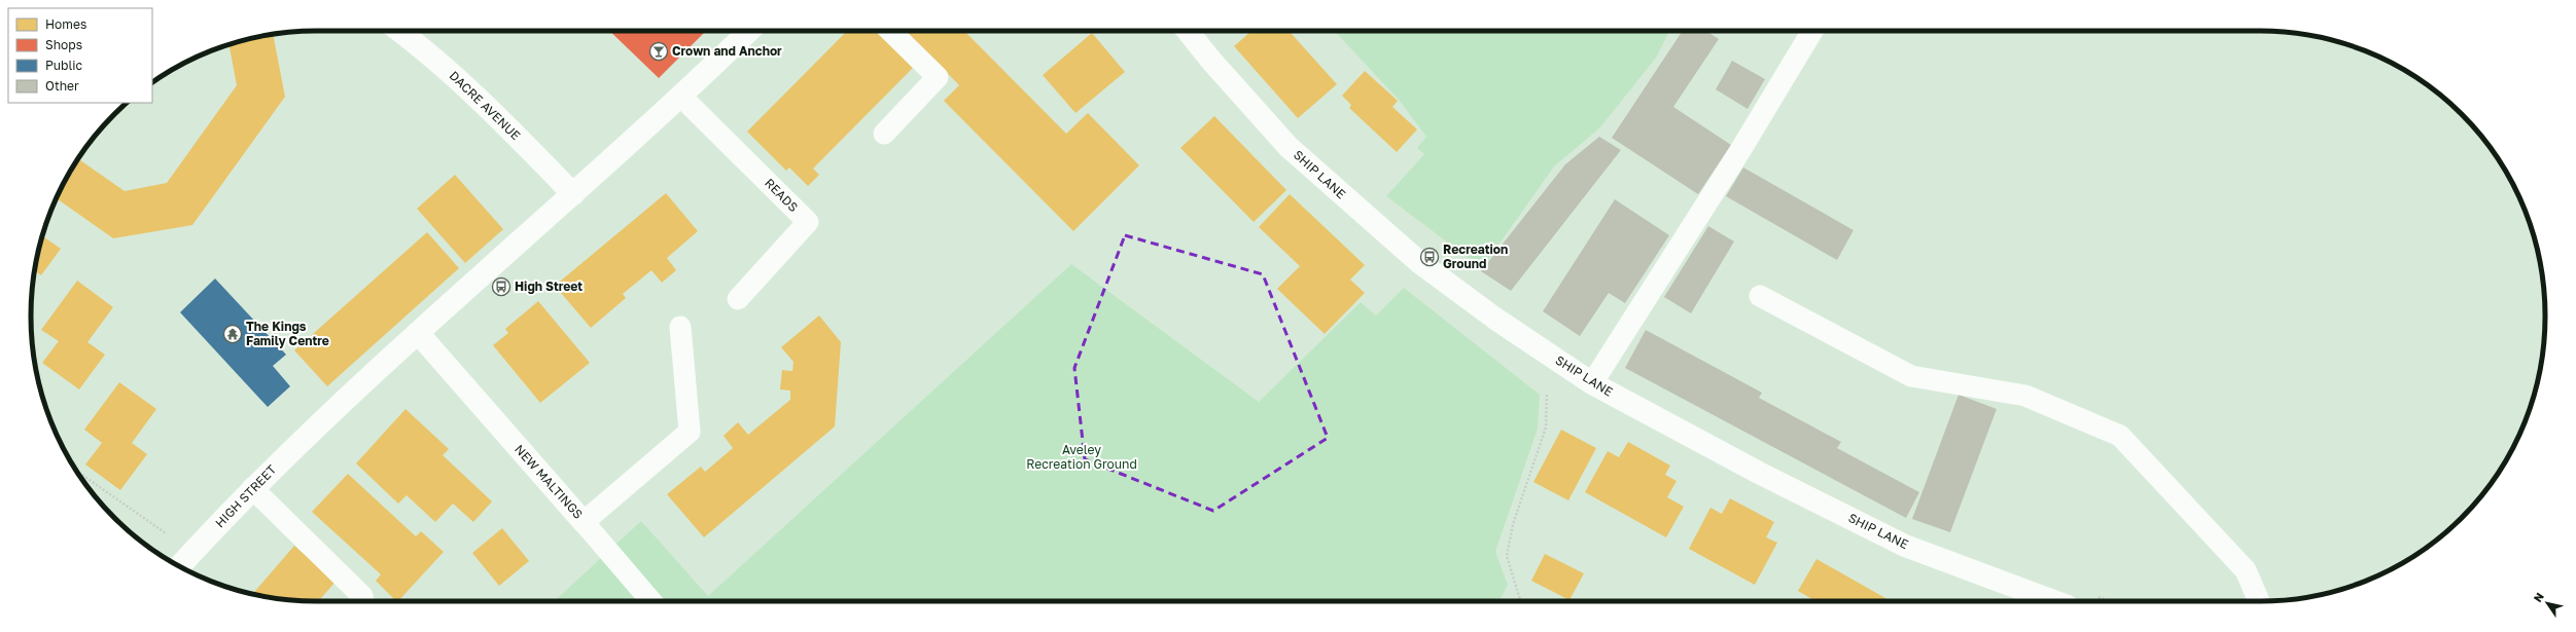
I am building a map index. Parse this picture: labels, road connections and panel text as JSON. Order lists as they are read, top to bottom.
{
  "streets": {
    "street": [
      "DACRE AVENUE",
      "SHIP LANE",
      "NEW MALTINGS",
      "HIGH STREET"
    ],
    "lane": ["READS"]
  },
  "crossings": [
    ["DACRE AVENUE", "HIGH STREET"],
    ["READS", "HIGH STREET"],
    ["NEW MALTINGS", "HIGH STREET"]
  ],
  "parks": ["Aveley Recreation Ground"],
  "places": {
    "bar": ["Crown and Anchor"],
    "bus stop": ["Recreation Ground", "High Street"],
    "temple": ["The Kings Family Centre"]
  },
  "legend": [
    "Homes",
    "Shops",
    "Public",
    "Other"
  ],
  "north": "top left"
}
